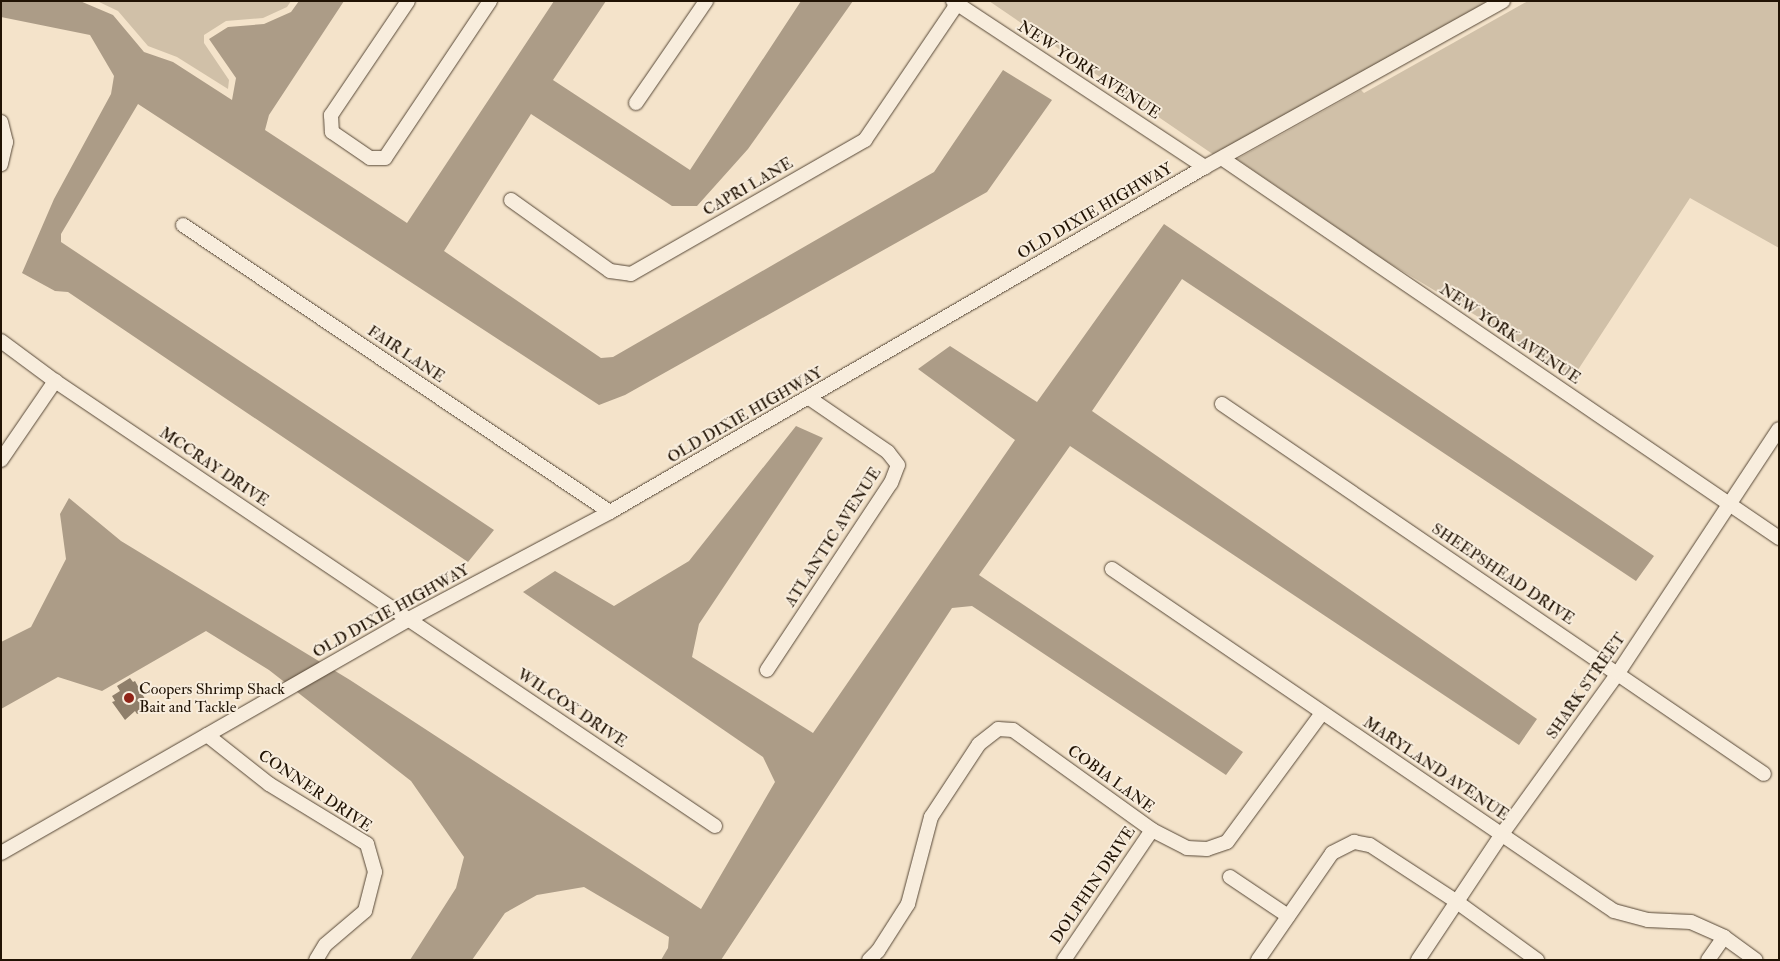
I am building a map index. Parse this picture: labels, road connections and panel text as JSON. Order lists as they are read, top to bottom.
{
  "streets": {
    "street": [
      "NEW YORK AVENUE",
      "CAPRI LANE",
      "OLD DIXIE HIGHWAY",
      "FAIR LANE",
      "MCCRAY DRIVE",
      "ATLANTIC AVENUE",
      "SHEEPSHEAD DRIVE",
      "SHARK STREET",
      "WILCOX DRIVE",
      "MARYLAND AVENUE",
      "COBIA LANE",
      "CONNER DRIVE",
      "DOLPHIN DRIVE"
    ]
  },
  "crossings": [
    ["NEW YORK AVENUE", "CAPRI LANE"],
    ["NEW YORK AVENUE", "OLD DIXIE HIGHWAY"],
    ["NEW YORK AVENUE", "SHARK STREET"],
    ["OLD DIXIE HIGHWAY", "FAIR LANE"],
    ["OLD DIXIE HIGHWAY", "MCCRAY DRIVE"],
    ["OLD DIXIE HIGHWAY", "ATLANTIC AVENUE"],
    ["OLD DIXIE HIGHWAY", "WILCOX DRIVE"],
    ["OLD DIXIE HIGHWAY", "CONNER DRIVE"],
    ["MCCRAY DRIVE", "WILCOX DRIVE"],
    ["SHEEPSHEAD DRIVE", "SHARK STREET"],
    ["SHARK STREET", "MARYLAND AVENUE"],
    ["MARYLAND AVENUE", "COBIA LANE"],
    ["COBIA LANE", "DOLPHIN DRIVE"]
  ],
  "places": ["Coopers Shrimp Shack Bait and Tackle"]
}
